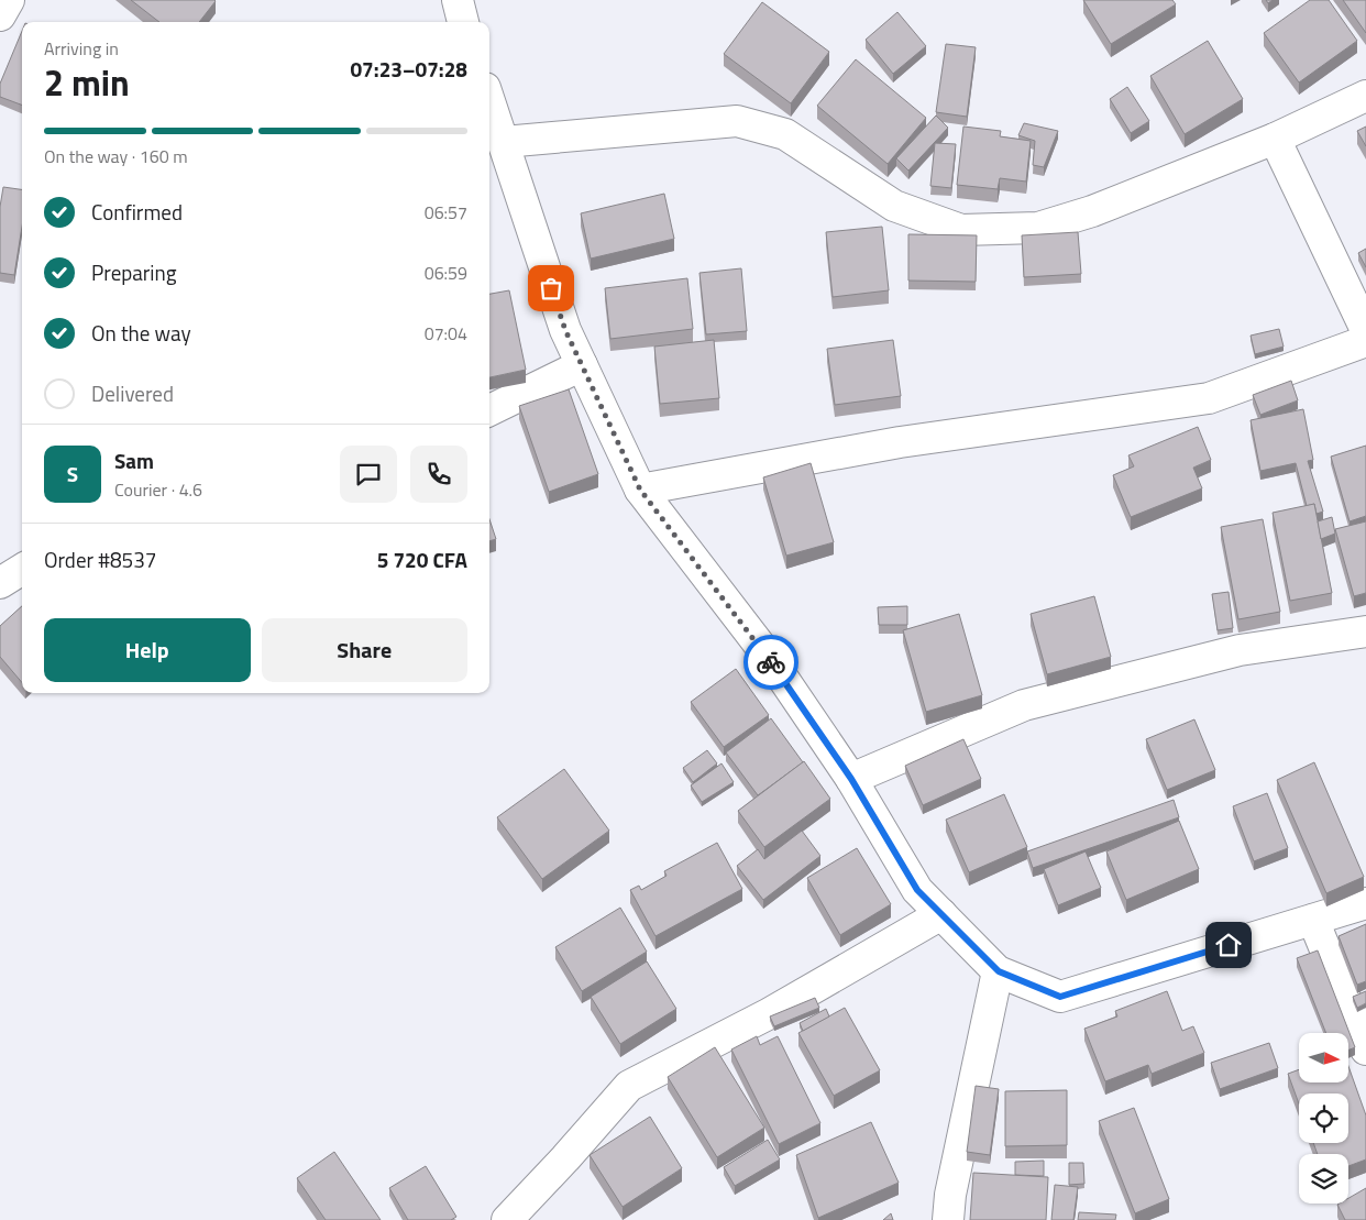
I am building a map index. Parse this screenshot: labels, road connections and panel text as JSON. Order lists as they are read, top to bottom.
{
  "north": "right",
  "page": {
    "heading": ["2 min", "Arriving in", "07:23–07:28"],
    "panel": [
      "Sam",
      "Courier · 4.6",
      "Order #8537",
      "5 720 CFA"
    ],
    "bar": "On the way · 160 m",
    "list": [
      ["Confirmed", "06:57"],
      ["Preparing", "06:59"],
      ["On the way", "07:04"],
      "Delivered"
    ],
    "round": "S",
    "buttons": ["Help", "Share"]
  }
}
